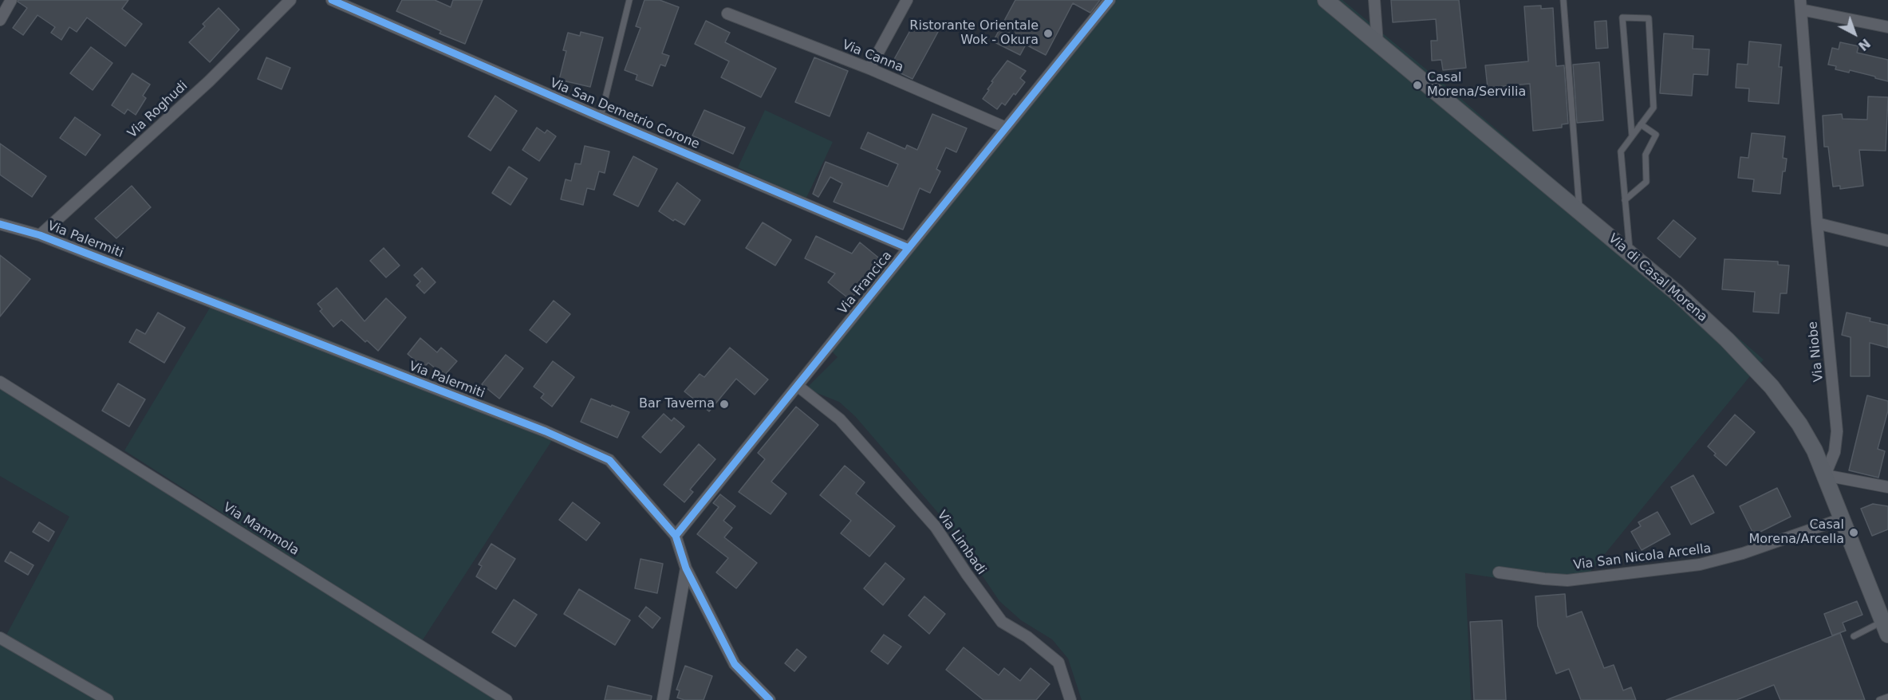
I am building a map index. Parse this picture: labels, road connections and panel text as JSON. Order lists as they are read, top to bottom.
{
  "streets": {
    "main road": ["Via di Casal Morena"],
    "street": [
      "Via Canna",
      "Via Roghudi",
      "Via San Demetrio Corone",
      "Via Palermiti",
      "Via Francica",
      "Via Niobe",
      "Via Mammola",
      "Via Limbadi",
      "Via San Nicola Arcella"
    ]
  },
  "crossings": [
    ["Via Canna", "Via Francica"],
    ["Via Roghudi", "Via Palermiti"],
    ["Via San Demetrio Corone", "Via Francica"],
    ["Via Palermiti", "Via Francica"],
    ["Via di Casal Morena", "Via Niobe"],
    ["Via di Casal Morena", "Via San Nicola Arcella"],
    ["Via Francica", "Via Limbadi"]
  ],
  "places": [
    "Ristorante Orientale Wok - Okura",
    "Casal Morena/Servilia",
    "Bar Taverna",
    "Casal Morena/Arcella"
  ],
  "north": "bottom right"
}
